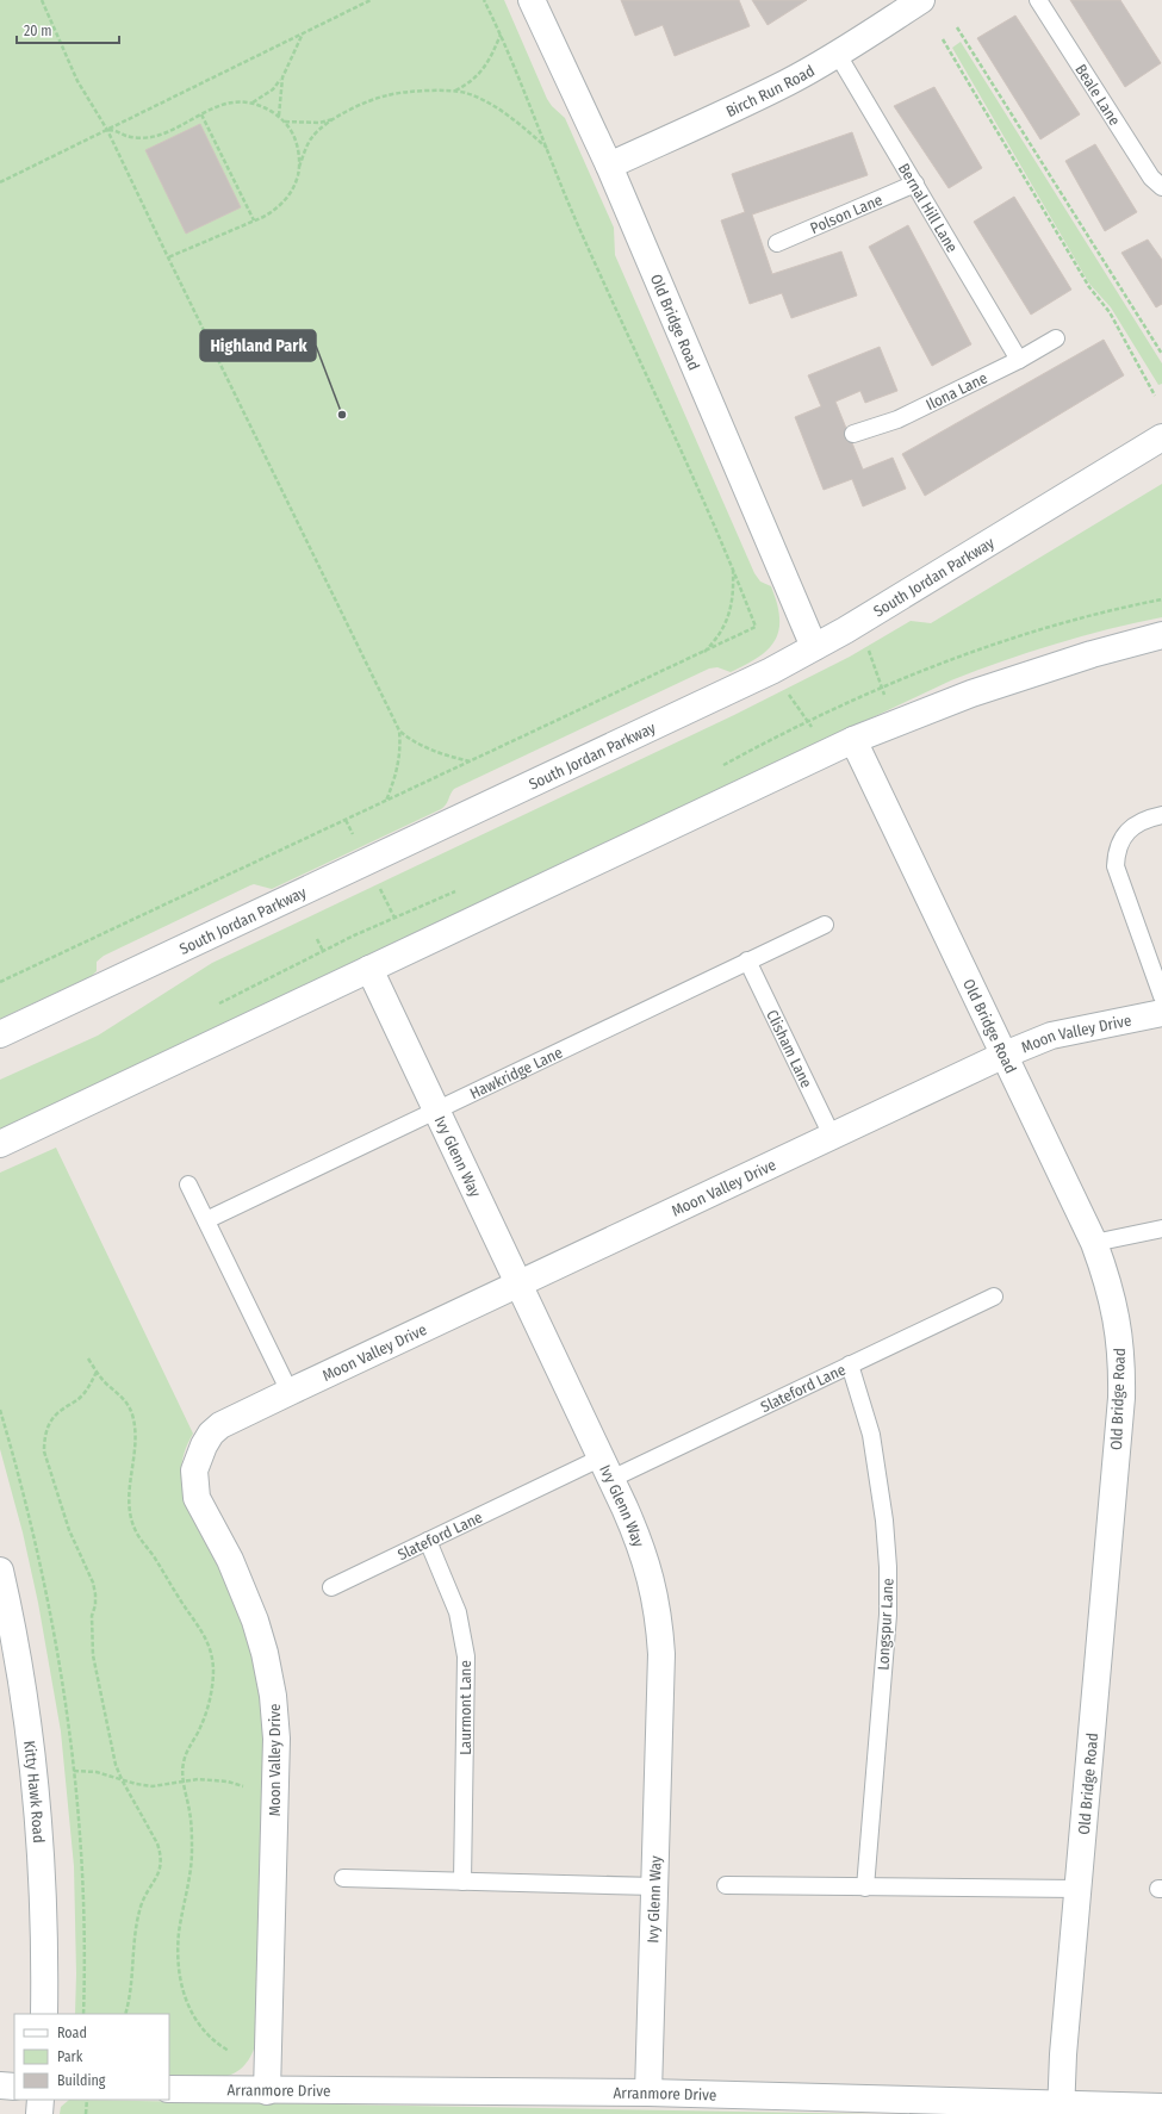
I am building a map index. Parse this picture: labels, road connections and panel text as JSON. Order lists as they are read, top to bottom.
{
  "streets": {
    "street": [
      "Birch Run Road",
      "Old Bridge Road",
      "South Jordan Parkway",
      "Moon Valley Drive",
      "Ivy Glenn Way",
      "Kitty Hawk Road",
      "Arranmore Drive"
    ],
    "lane": [
      "Beale Lane",
      "Bernal Hill Lane",
      "Polson Lane",
      "Ilona Lane",
      "Clisham Lane",
      "Hawkridge Lane",
      "Slateford Lane",
      "Longspur Lane",
      "Laurmont Lane"
    ]
  },
  "crossings": [
    ["Birch Run Road", "Bernal Hill Lane"],
    ["Birch Run Road", "Old Bridge Road"],
    ["Bernal Hill Lane", "Polson Lane"],
    ["Bernal Hill Lane", "Ilona Lane"],
    ["Old Bridge Road", "South Jordan Parkway"],
    ["Old Bridge Road", "Moon Valley Drive"],
    ["Old Bridge Road", "Arranmore Drive"],
    ["Moon Valley Drive", "Clisham Lane"],
    ["Moon Valley Drive", "Ivy Glenn Way"],
    ["Moon Valley Drive", "Arranmore Drive"],
    ["Clisham Lane", "Hawkridge Lane"],
    ["Hawkridge Lane", "Ivy Glenn Way"],
    ["Ivy Glenn Way", "Slateford Lane"],
    ["Ivy Glenn Way", "Arranmore Drive"],
    ["Slateford Lane", "Longspur Lane"],
    ["Slateford Lane", "Laurmont Lane"]
  ],
  "places": ["Highland Park"],
  "legend": ["Road", "Park", "Building"],
  "scale_bar": "20 m"
}
